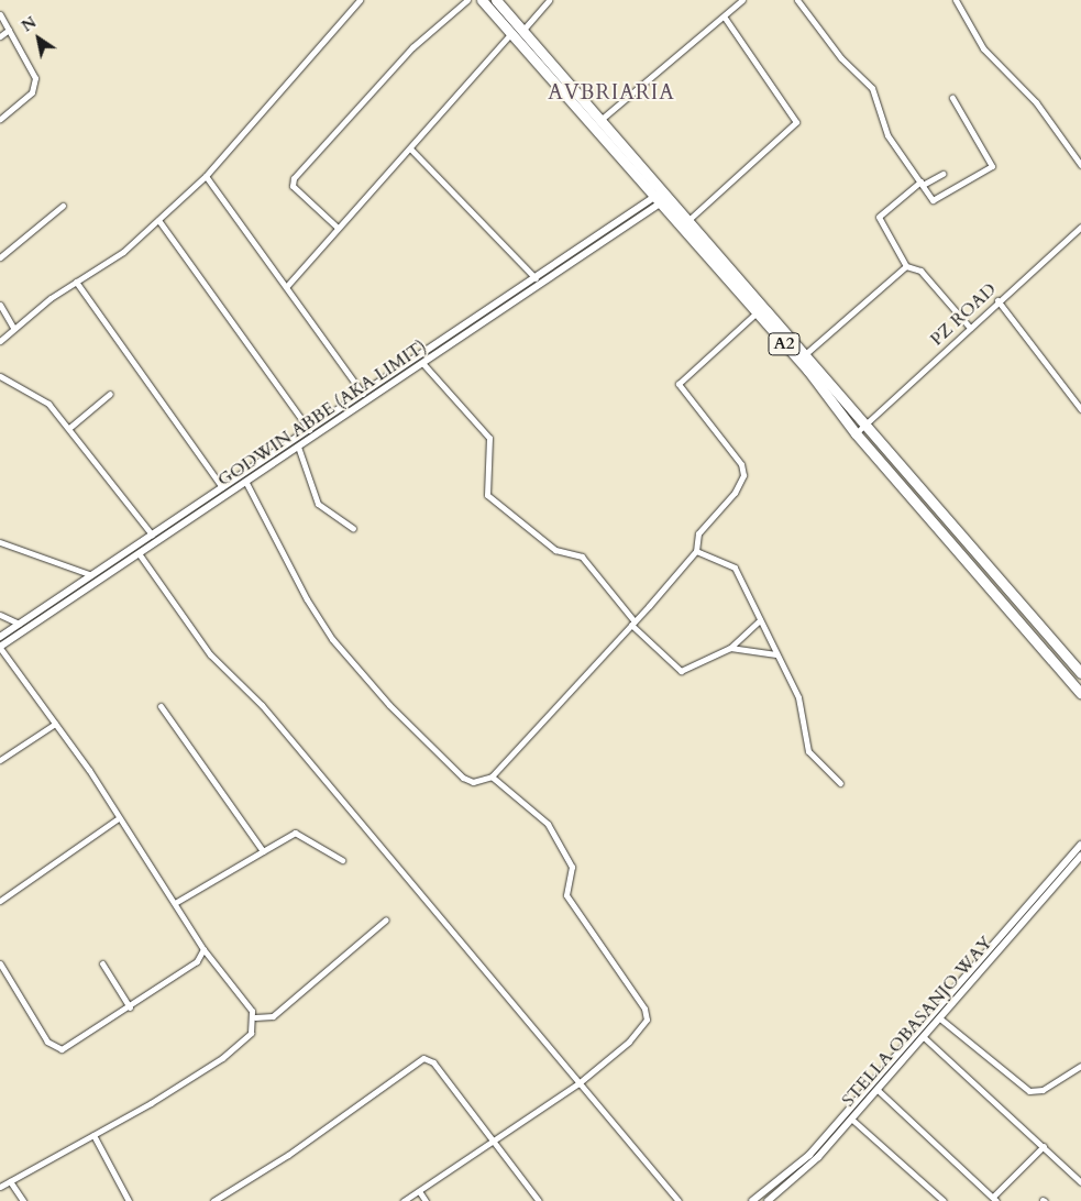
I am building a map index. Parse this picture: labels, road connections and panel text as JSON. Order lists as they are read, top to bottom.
{
  "streets": {
    "highway": ["A2"],
    "street": ["PZ ROAD", "GODWIN ABBE (AKA LIMIT)", "STELLA OBASANJO WAY"]
  },
  "crossings": [
    ["PZ ROAD", "A2"],
    ["A2", "GODWIN ABBE (AKA LIMIT)"]
  ],
  "districts": ["AVBRIARIA"],
  "north": "top left"
}
